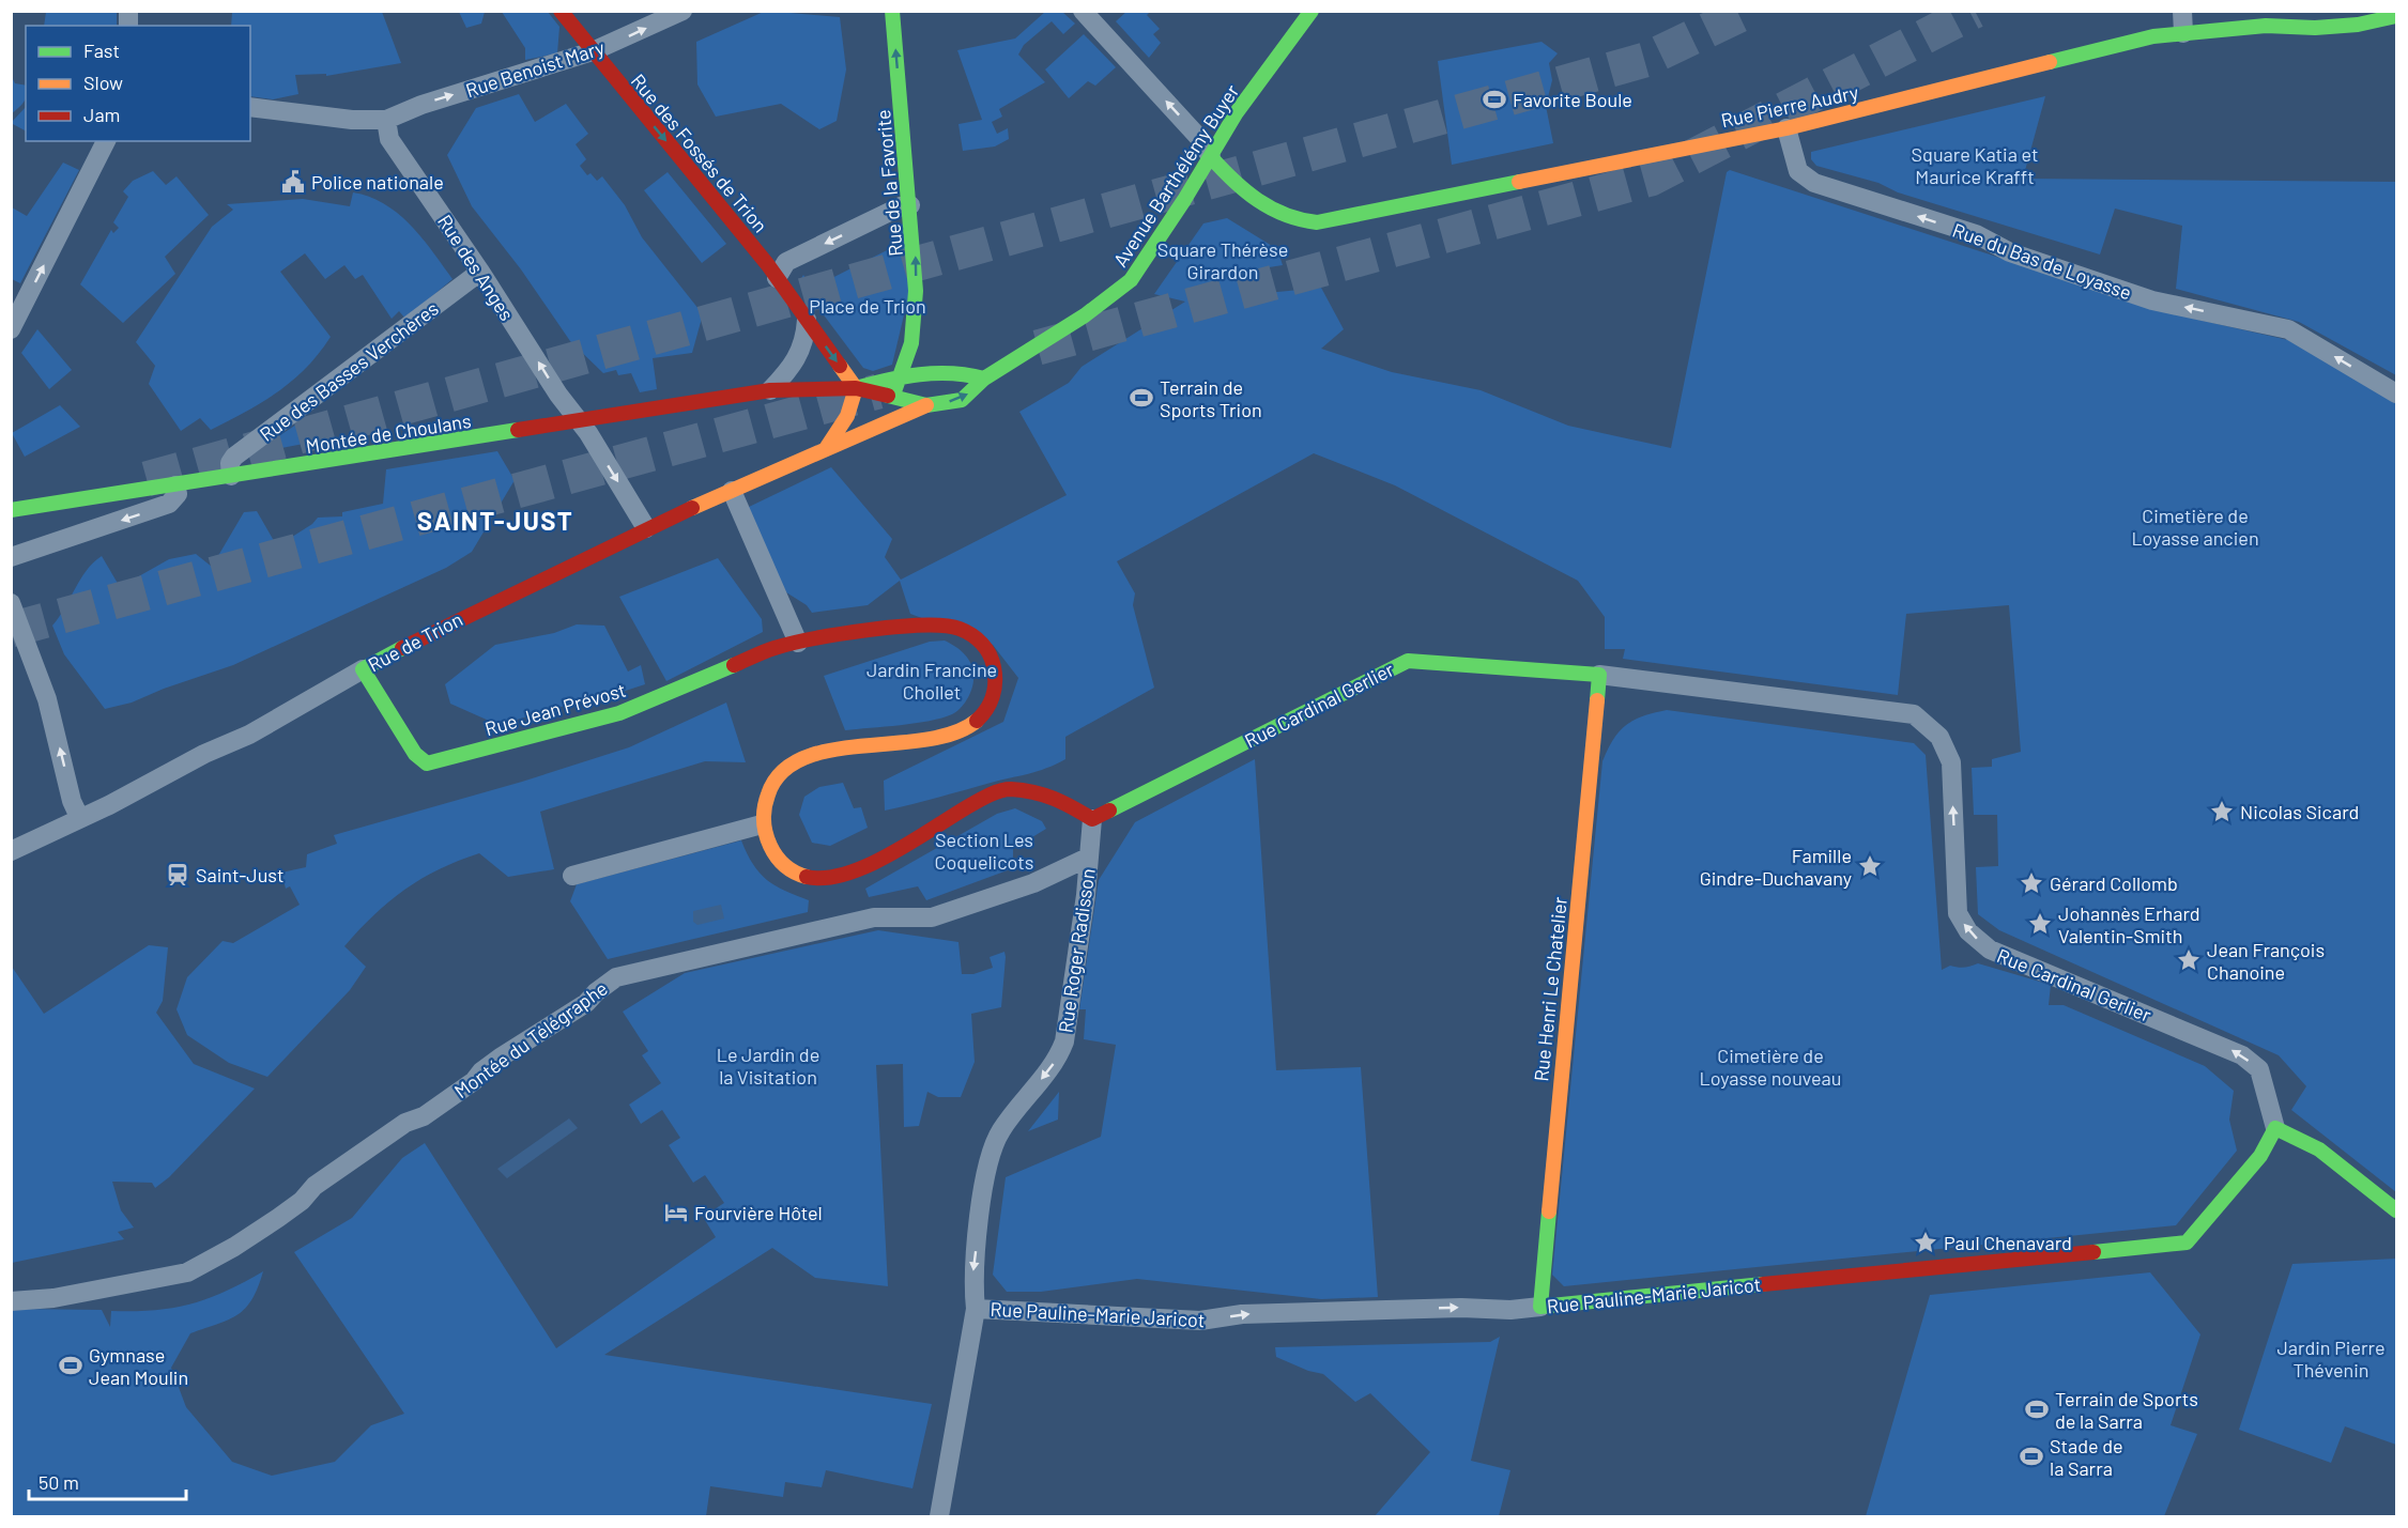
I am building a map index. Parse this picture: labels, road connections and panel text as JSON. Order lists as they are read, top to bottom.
{
  "streets": {
    "street": [
      "Rue Benoist Mary",
      "Rue Pierre Audry",
      "Rue des Fossés de Trion",
      "Avenue Barthélémy Buyer",
      "Rue de la Favorite",
      "Rue du Bas de Loyasse",
      "Rue des Anges",
      "Rue des Basses Verchères",
      "Montée de Choulans",
      "Rue de Trion",
      "Rue Cardinal Gerlier",
      "Rue Jean Prévost",
      "Rue Roger Radisson",
      "Rue Henri Le Chatelier",
      "Montée du Télégraphe",
      "Rue Pauline-Marie Jaricot"
    ]
  },
  "crossings": [
    ["Rue Benoist Mary", "Rue des Fossés de Trion"],
    ["Rue Benoist Mary", "Rue des Anges"],
    ["Rue Pierre Audry", "Avenue Barthélémy Buyer"],
    ["Rue Pierre Audry", "Rue du Bas de Loyasse"],
    ["Rue des Anges", "Rue des Basses Verchères"],
    ["Rue des Anges", "Montée de Choulans"],
    ["Rue des Anges", "Rue de Trion"],
    ["Rue des Basses Verchères", "Montée de Choulans"],
    ["Rue de Trion", "Rue Jean Prévost"],
    ["Rue Cardinal Gerlier", "Rue Roger Radisson"],
    ["Rue Cardinal Gerlier", "Rue Henri Le Chatelier"],
    ["Rue Cardinal Gerlier", "Rue Pauline-Marie Jaricot"],
    ["Rue Roger Radisson", "Montée du Télégraphe"],
    ["Rue Roger Radisson", "Rue Pauline-Marie Jaricot"],
    ["Rue Henri Le Chatelier", "Rue Pauline-Marie Jaricot"]
  ],
  "one_way": [
    "Rue Benoist Mary",
    "Rue des Fossés de Trion",
    "Rue de la Favorite",
    "Rue du Bas de Loyasse",
    "Rue Cardinal Gerlier",
    "Rue Roger Radisson",
    "Rue Pauline-Marie Jaricot"
  ],
  "districts": ["SAINT-JUST"],
  "parks": [
    "Square Katia et Maurice Krafft",
    "Square Thérèse Girardon",
    "Place de Trion",
    "Cimetière de Loyasse ancien",
    "Jardin Francine Chollet",
    "Section Les Coquelicots",
    "Le Jardin de la Visitation",
    "Cimetière de Loyasse nouveau",
    "Jardin Pierre Thévenin"
  ],
  "places": {
    "sports": [
      "Favorite Boule",
      "Terrain de Sports Trion",
      "Gymnase Jean Moulin",
      "Terrain de Sports de la Sarra",
      "Stade de la Sarra"
    ],
    "public building": ["Police nationale"],
    "place": [
      "Nicolas Sicard",
      "Famille Gindre-Duchavany",
      "Gérard Collomb",
      "Johannès Erhard Valentin-Smith",
      "Jean François Chanoine",
      "Paul Chenavard"
    ],
    "station": ["Saint-Just"],
    "hotel": ["Fourvière Hôtel"]
  },
  "legend": ["Fast", "Slow", "Jam"],
  "scale_bar": "50 m"
}
